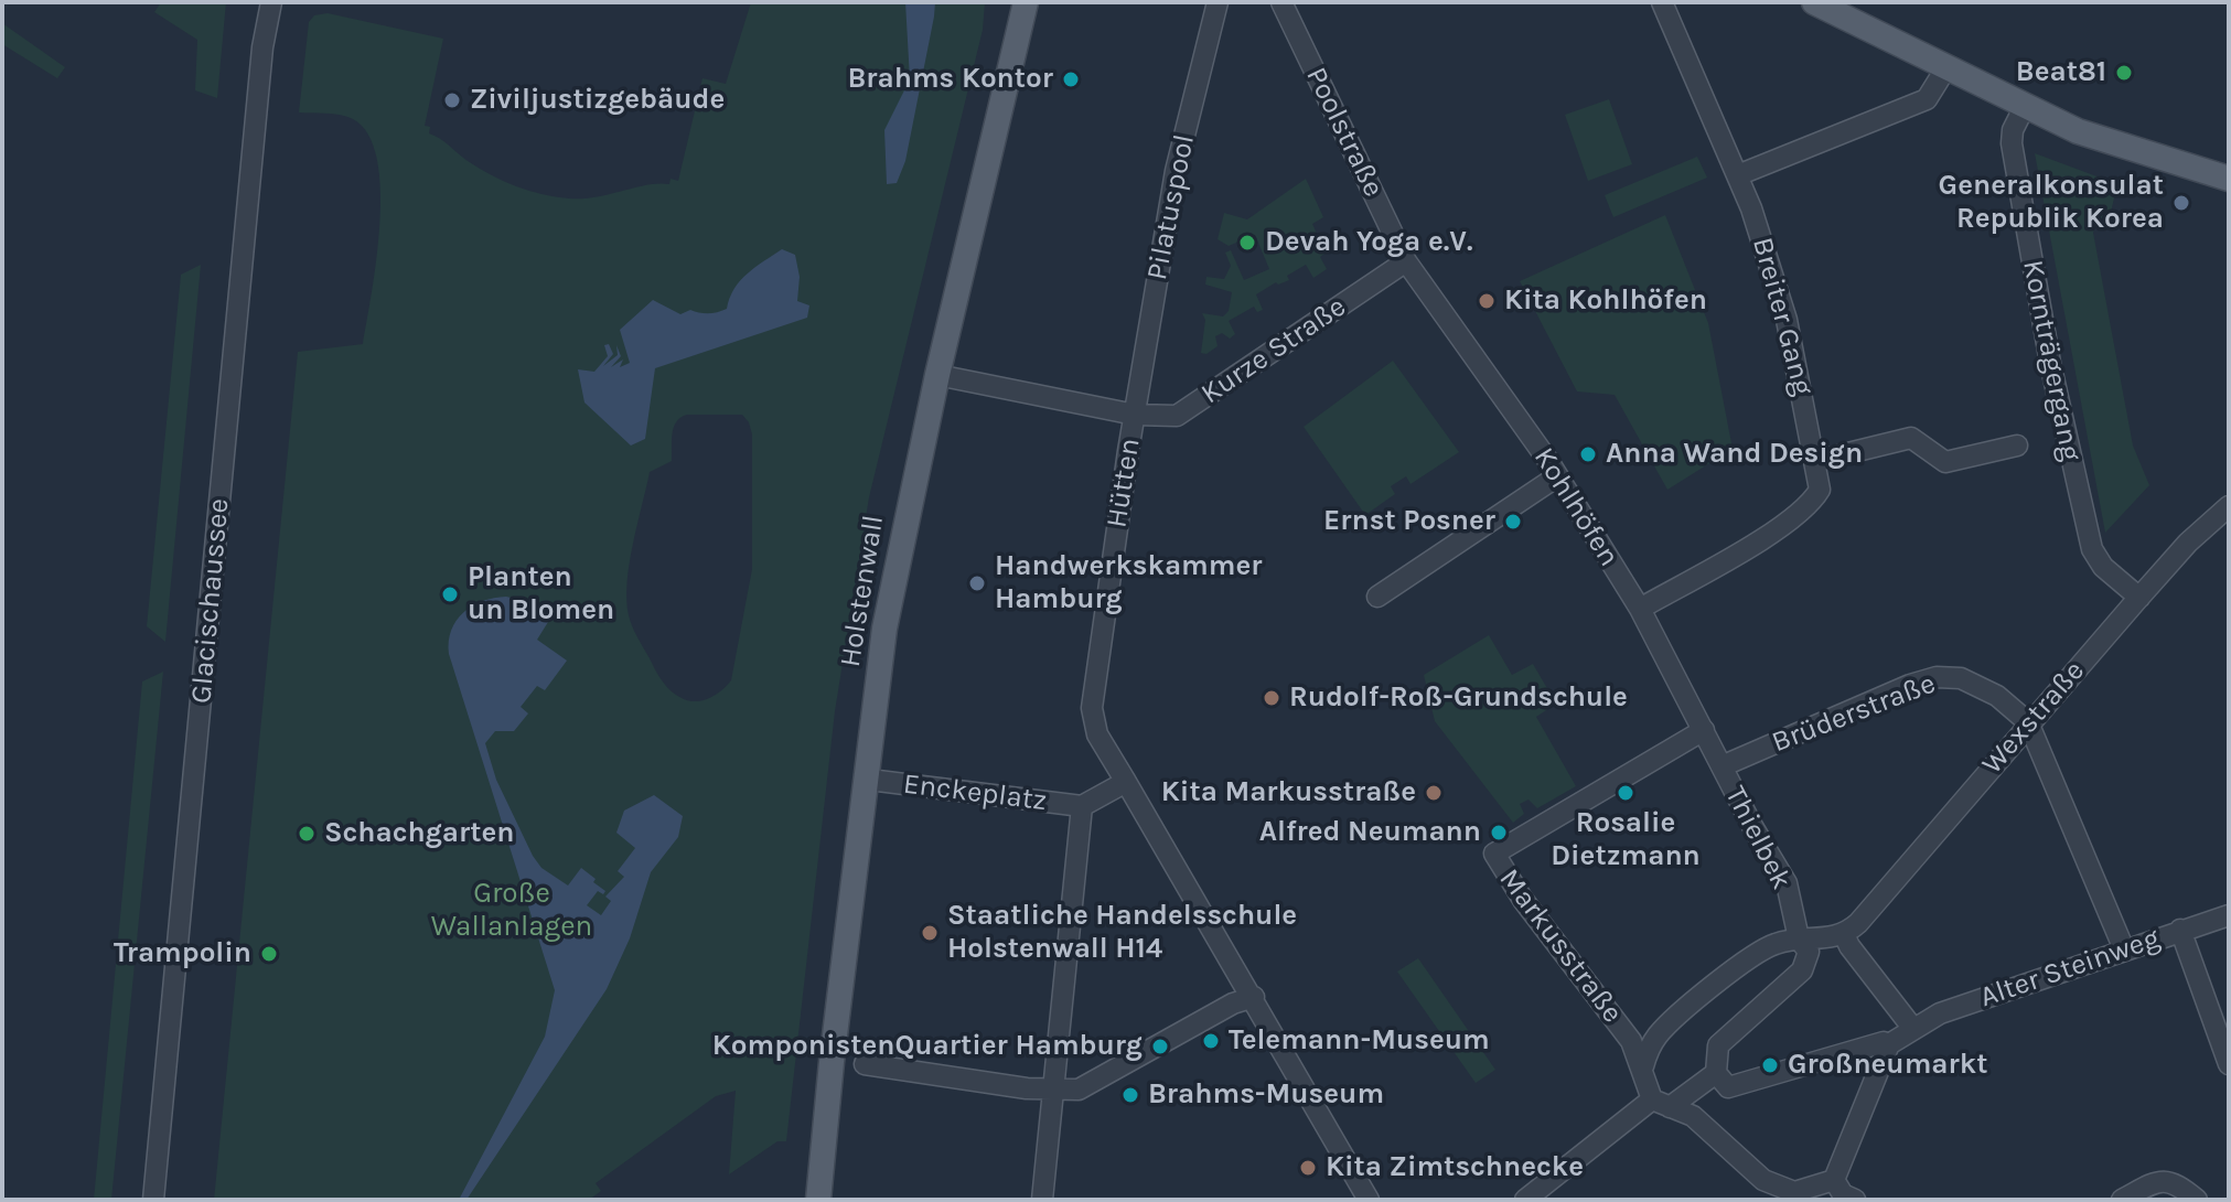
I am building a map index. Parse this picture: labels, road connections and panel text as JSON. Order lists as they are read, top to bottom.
{
  "streets": {
    "main road": ["Holstenwall"],
    "street": [
      "Poolstraße",
      "Pilatuspool",
      "Breiter Gang",
      "Kurze Straße",
      "Kornträgergang",
      "Hütten",
      "Kohlhöfen",
      "Glacischaussee",
      "Brüderstraße",
      "Wexstraße",
      "Enckeplatz",
      "Thielbek",
      "Markusstraße",
      "Alter Steinweg"
    ]
  },
  "crossings": [
    ["Poolstraße", "Kurze Straße"],
    ["Poolstraße", "Kohlhöfen"],
    ["Pilatuspool", "Kurze Straße"],
    ["Pilatuspool", "Hütten"],
    ["Breiter Gang", "Kohlhöfen"],
    ["Kurze Straße", "Hütten"],
    ["Kurze Straße", "Kohlhöfen"],
    ["Kurze Straße", "Holstenwall"],
    ["Kornträgergang", "Wexstraße"],
    ["Kohlhöfen", "Brüderstraße"],
    ["Kohlhöfen", "Thielbek"],
    ["Kohlhöfen", "Markusstraße"],
    ["Holstenwall", "Enckeplatz"],
    ["Brüderstraße", "Wexstraße"],
    ["Brüderstraße", "Thielbek"]
  ],
  "parks": ["Große Wallanlagen"],
  "places": [
    "Beat81",
    "Brahms Kontor",
    "Ziviljustizgebäude",
    "Generalkonsulat Republik Korea",
    "Devah Yoga e.V.",
    "Kita Kohlhöfen",
    "Anna Wand Design",
    "Ernst Posner",
    "Handwerkskammer Hamburg",
    "Planten un Blomen",
    "Rudolf-Roß-Grundschule",
    "Kita Markusstraße",
    "Rosalie Dietzmann",
    "Alfred Neumann",
    "Schachgarten",
    "Staatliche Handelsschule Holstenwall H14",
    "Trampolin",
    "Telemann-Museum",
    "KomponistenQuartier Hamburg",
    "Großneumarkt",
    "Brahms-Museum",
    "Kita Zimtschnecke"
  ]
}
